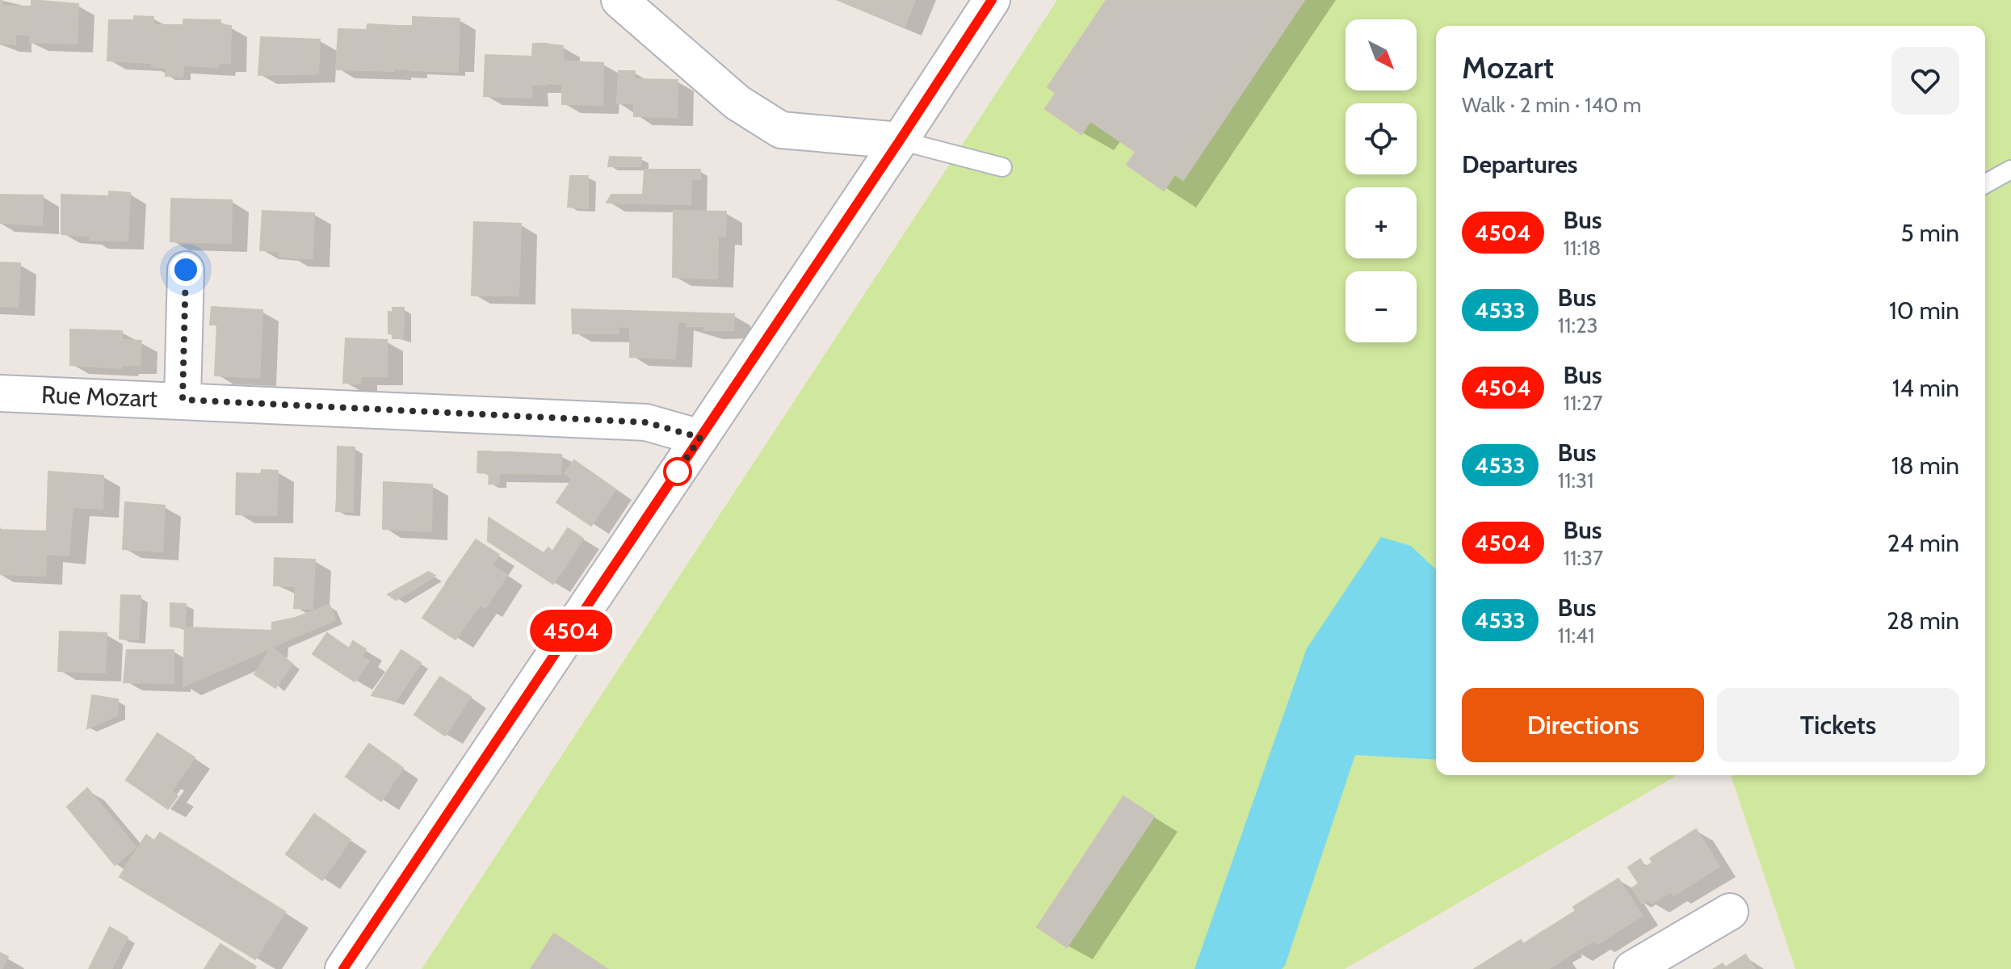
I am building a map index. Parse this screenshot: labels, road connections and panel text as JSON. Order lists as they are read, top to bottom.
{
  "streets": {
    "street": ["Rue Mozart"]
  },
  "lines": ["bus line 4504"],
  "north": "bottom right",
  "page": {
    "on_map": "4504",
    "map_buttons": ["+", "−"],
    "heading": [
      ["Mozart", "Walk · 2 min · 140 m"],
      "Departures"
    ],
    "list": [
      {
        "mark": "4504",
        "name": "Bus",
        "note": "11:18",
        "value": "5 min"
      },
      {
        "mark": "4533",
        "name": "Bus",
        "note": "11:23",
        "value": "10 min"
      },
      {
        "mark": "4504",
        "name": "Bus",
        "note": "11:27",
        "value": "14 min"
      },
      {
        "mark": "4533",
        "name": "Bus",
        "note": "11:31",
        "value": "18 min"
      },
      {
        "mark": "4504",
        "name": "Bus",
        "note": "11:37",
        "value": "24 min"
      },
      {
        "mark": "4533",
        "name": "Bus",
        "note": "11:41",
        "value": "28 min"
      }
    ],
    "buttons": ["Directions", "Tickets"]
  }
}
